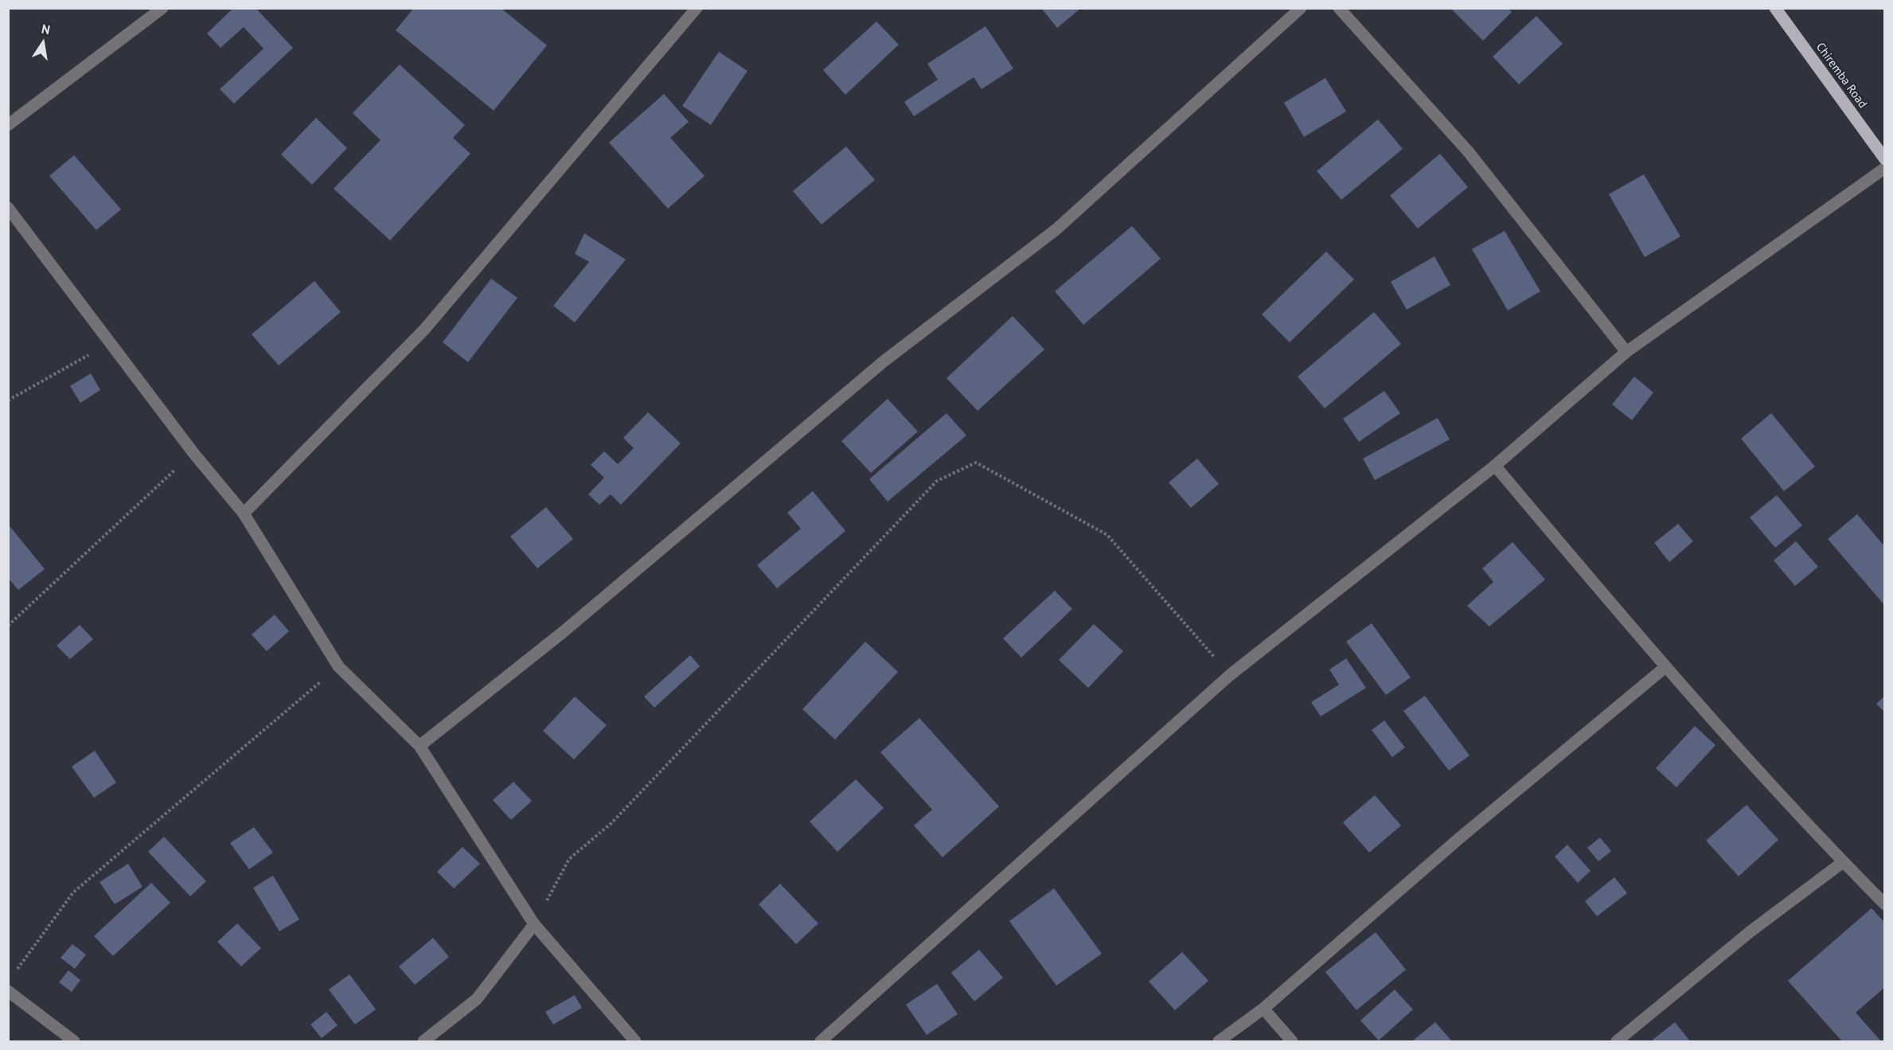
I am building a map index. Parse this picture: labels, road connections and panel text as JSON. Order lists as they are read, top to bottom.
{
  "streets": {
    "main road": ["Chiremba Road"]
  },
  "north": "top"
}
